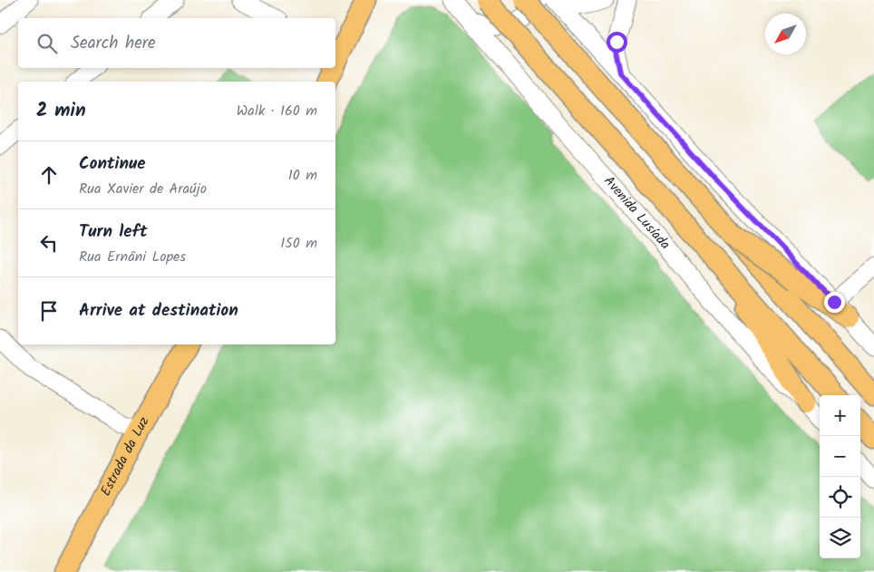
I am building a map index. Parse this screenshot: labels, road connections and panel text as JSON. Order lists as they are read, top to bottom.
{
  "streets": {
    "main road": ["Avenida Lusíada", "Estrada da Luz"]
  },
  "north": "bottom left",
  "page": {
    "search": "Search here",
    "heading": ["2 min", "Walk · 160 m"],
    "list": [
      ["Continue", "Rua Xavier de Araújo", "10 m"],
      ["Turn left", "Rua Ernâni Lopes", "150 m"],
      "Arrive at destination"
    ],
    "map_buttons": ["+", "−"]
  }
}
